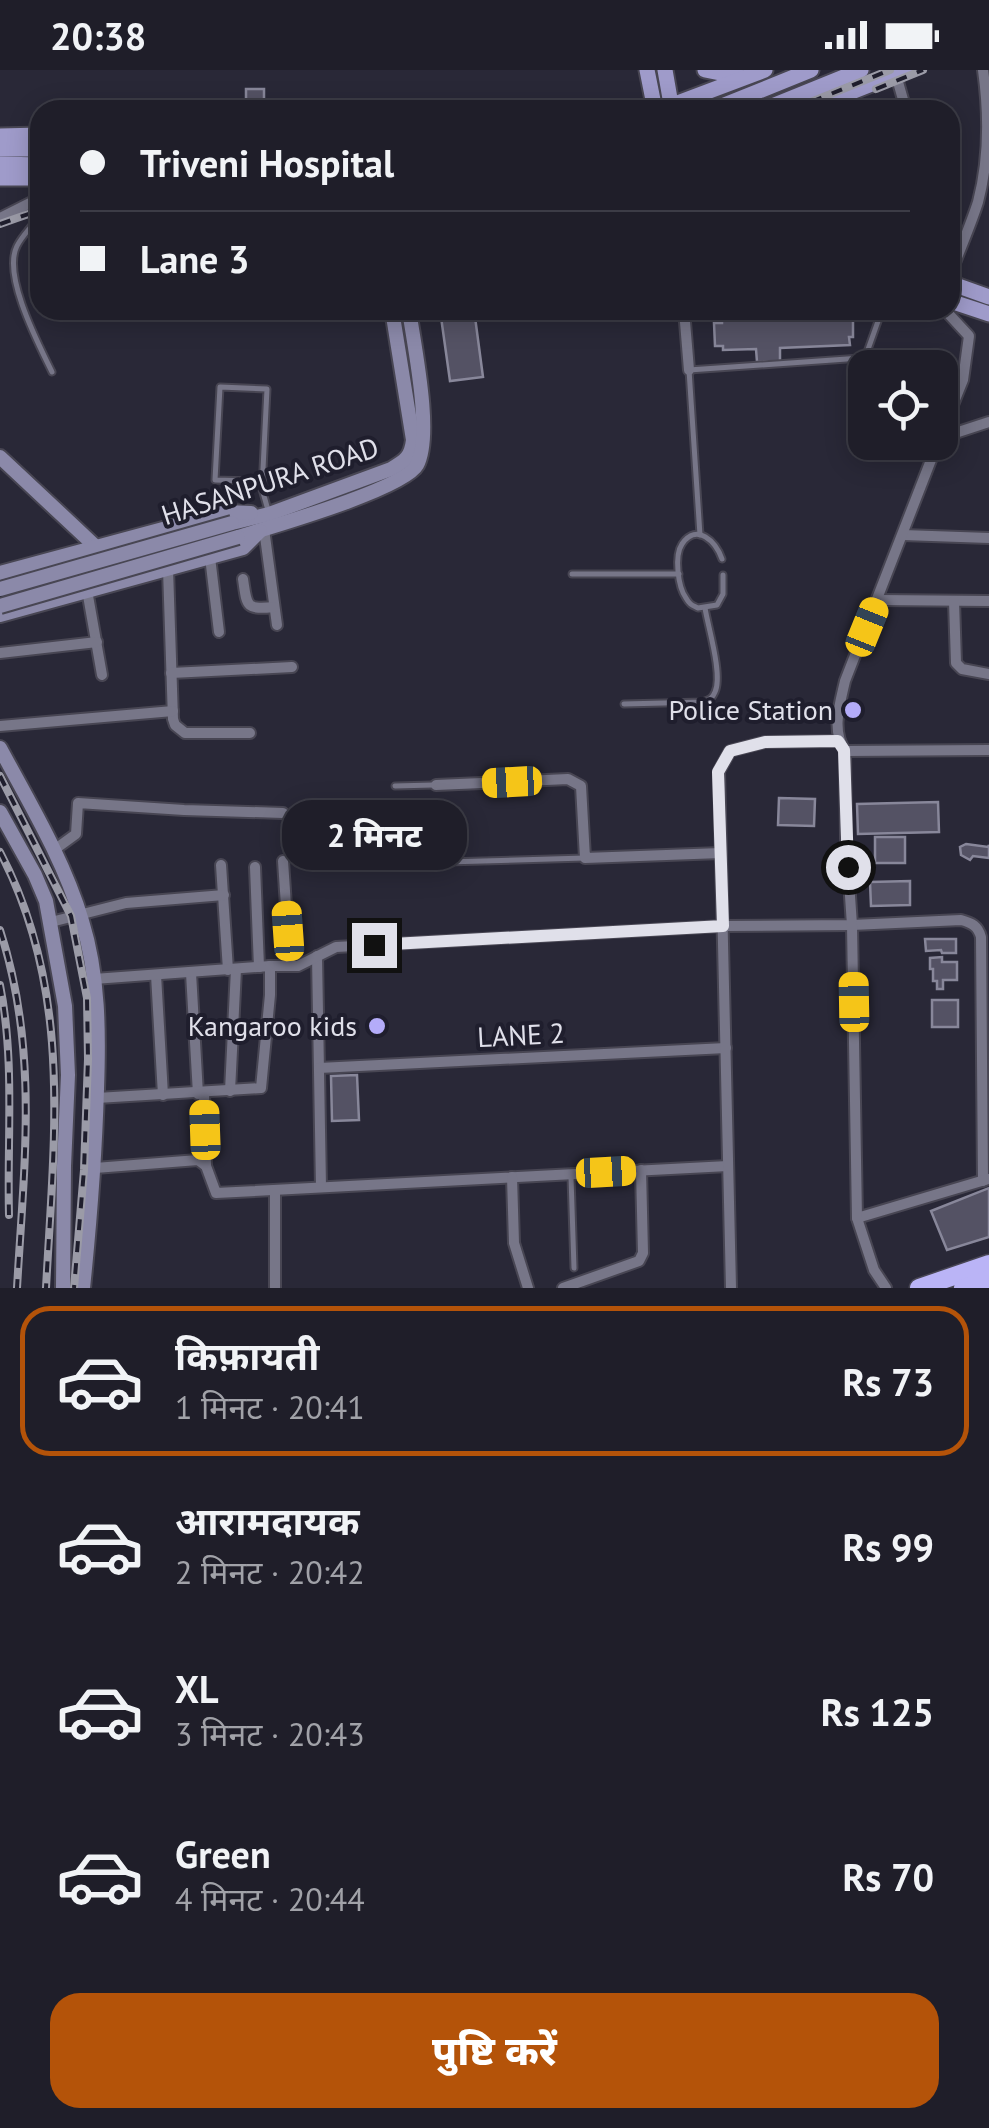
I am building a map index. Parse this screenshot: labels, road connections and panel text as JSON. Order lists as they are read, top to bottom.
{
  "streets": {
    "street": ["HASANPURA ROAD", "LANE 2"]
  },
  "places": ["Police Station", "Kangaroo kids"],
  "page": {
    "status": "20:38",
    "banner": ["Triveni Hospital", "Lane 3"],
    "bubble": "2 मिनट",
    "list": [
      {
        "name": "किफ़ायती",
        "note": "1 मिनट · 20:41",
        "value": "Rs 73"
      },
      {
        "name": "आरामदायक",
        "note": "2 मिनट · 20:42",
        "value": "Rs 99"
      },
      {
        "name": "XL",
        "note": "3 मिनट · 20:43",
        "value": "Rs 125"
      },
      {
        "name": "Green",
        "note": "4 मिनट · 20:44",
        "value": "Rs 70"
      }
    ],
    "buttons": "पुष्टि करें"
  }
}
